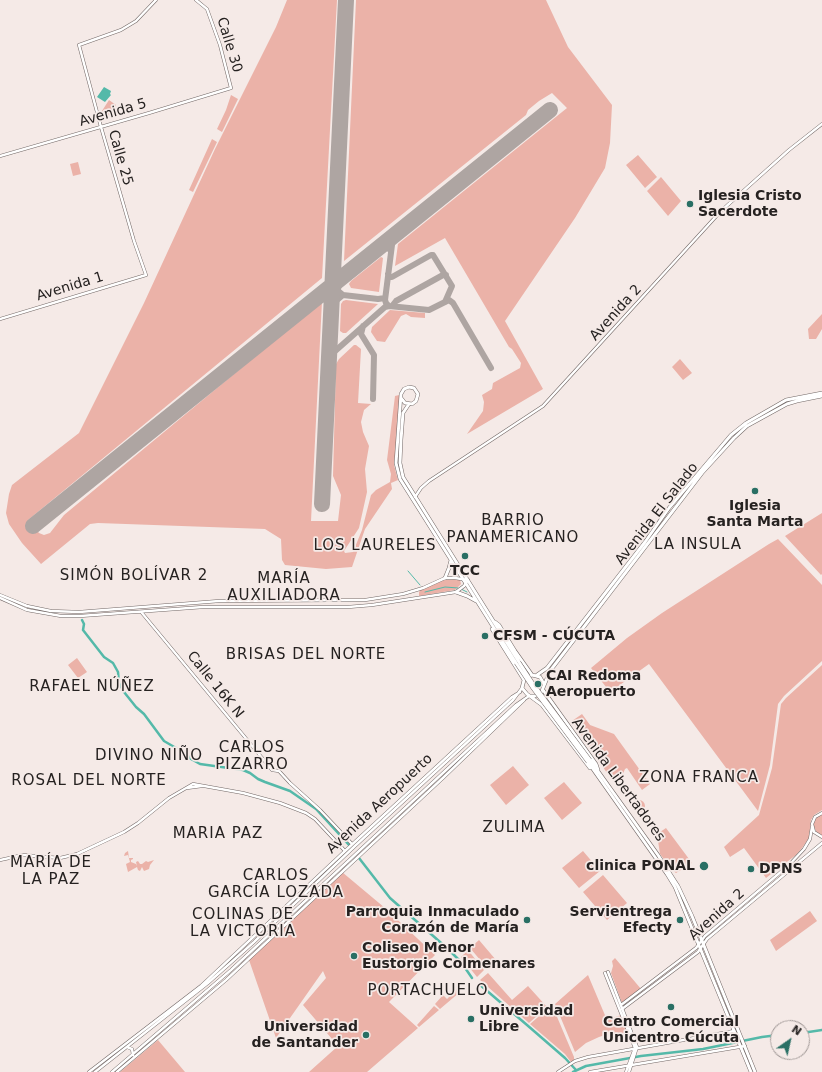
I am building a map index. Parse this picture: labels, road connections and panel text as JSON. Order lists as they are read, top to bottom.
{
  "streets": {
    "main road": ["Avenida El Salado", "Avenida Libertadores"],
    "street": [
      "Calle 30",
      "Avenida 5",
      "Calle 25",
      "Avenida 1",
      "Avenida 2",
      "Calle 16K N",
      "Avenida Aeropuerto"
    ]
  },
  "crossings": [
    ["Calle 30", "Avenida 5"],
    ["Avenida 5", "Calle 25"],
    ["Calle 25", "Avenida 1"],
    ["Avenida 2", "Avenida Libertadores"],
    ["Avenida El Salado", "Avenida Aeropuerto"],
    ["Calle 16K N", "Avenida Aeropuerto"]
  ],
  "districts": [
    "BARRIO PANAMERICANO",
    "LA INSULA",
    "LOS LAURELES",
    "SIMÓN BOLÍVAR 2",
    "MARÍA AUXILIADORA",
    "BRISAS DEL NORTE",
    "RAFAEL NÚÑEZ",
    "CARLOS PIZARRO",
    "DIVINO NIÑO",
    "ZONA FRANCA",
    "ROSAL DEL NORTE",
    "ZULIMA",
    "MARIA PAZ",
    "MARÍA DE LA PAZ",
    "CARLOS GARCÍA LOZADA",
    "COLINAS DE LA VICTORIA",
    "PORTACHUELO"
  ],
  "places": [
    "Iglesia Cristo Sacerdote",
    "Iglesia Santa Marta",
    "TCC",
    "CFSM - CÚCUTA",
    "CAI Redoma Aeropuerto",
    "clinica PONAL",
    "DPNS",
    "Parroquia Inmaculado Corazón de María",
    "Servientrega Efecty",
    "Coliseo Menor Eustorgio Colmenares",
    "Centro Comercial Unicentro Cúcuta",
    "Universidad Libre",
    "Universidad de Santander"
  ],
  "north": "top right"
}
